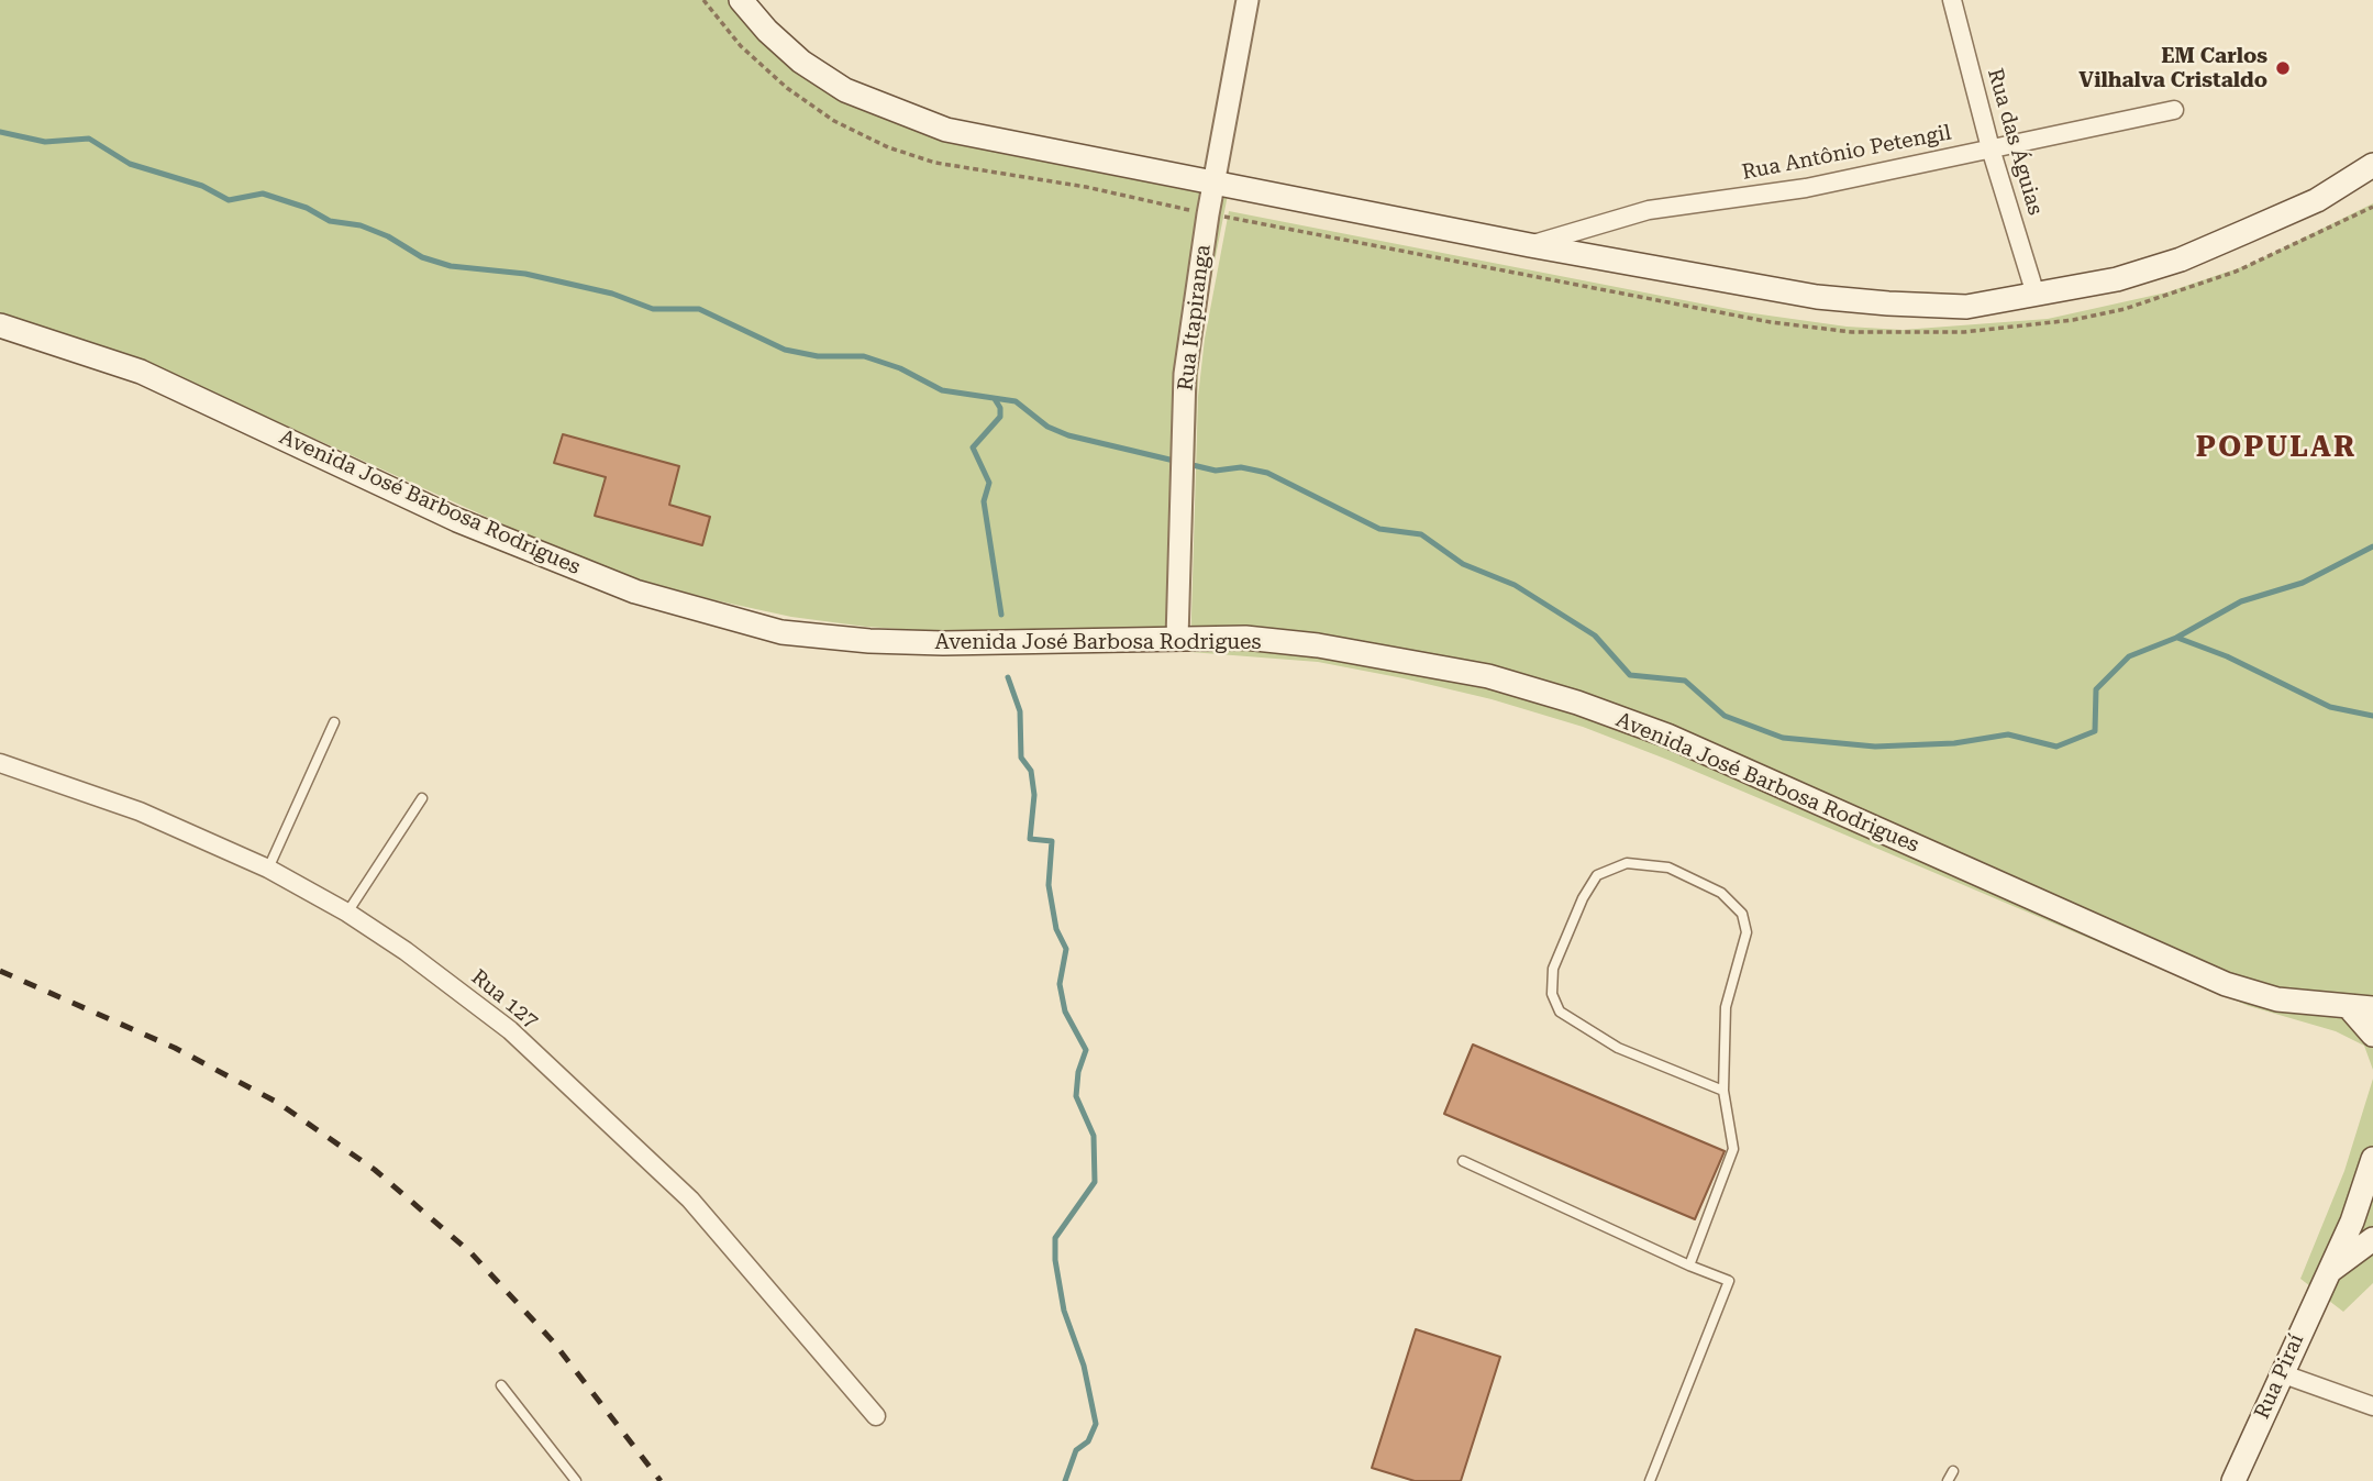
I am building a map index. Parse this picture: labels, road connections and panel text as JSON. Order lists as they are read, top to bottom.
{
  "streets": {
    "main road": ["Avenida José Barbosa Rodrigues", "Rua Piraí"],
    "street": [
      "Rua das Águias",
      "Rua Antônio Petengil",
      "Rua Itapiranga",
      "Rua 127"
    ]
  },
  "crossings": [
    ["Rua das Águias", "Rua Antônio Petengil"],
    ["Rua Itapiranga", "Avenida José Barbosa Rodrigues"]
  ],
  "districts": ["POPULAR"],
  "places": ["EM Carlos Vilhalva Cristaldo"]
}
